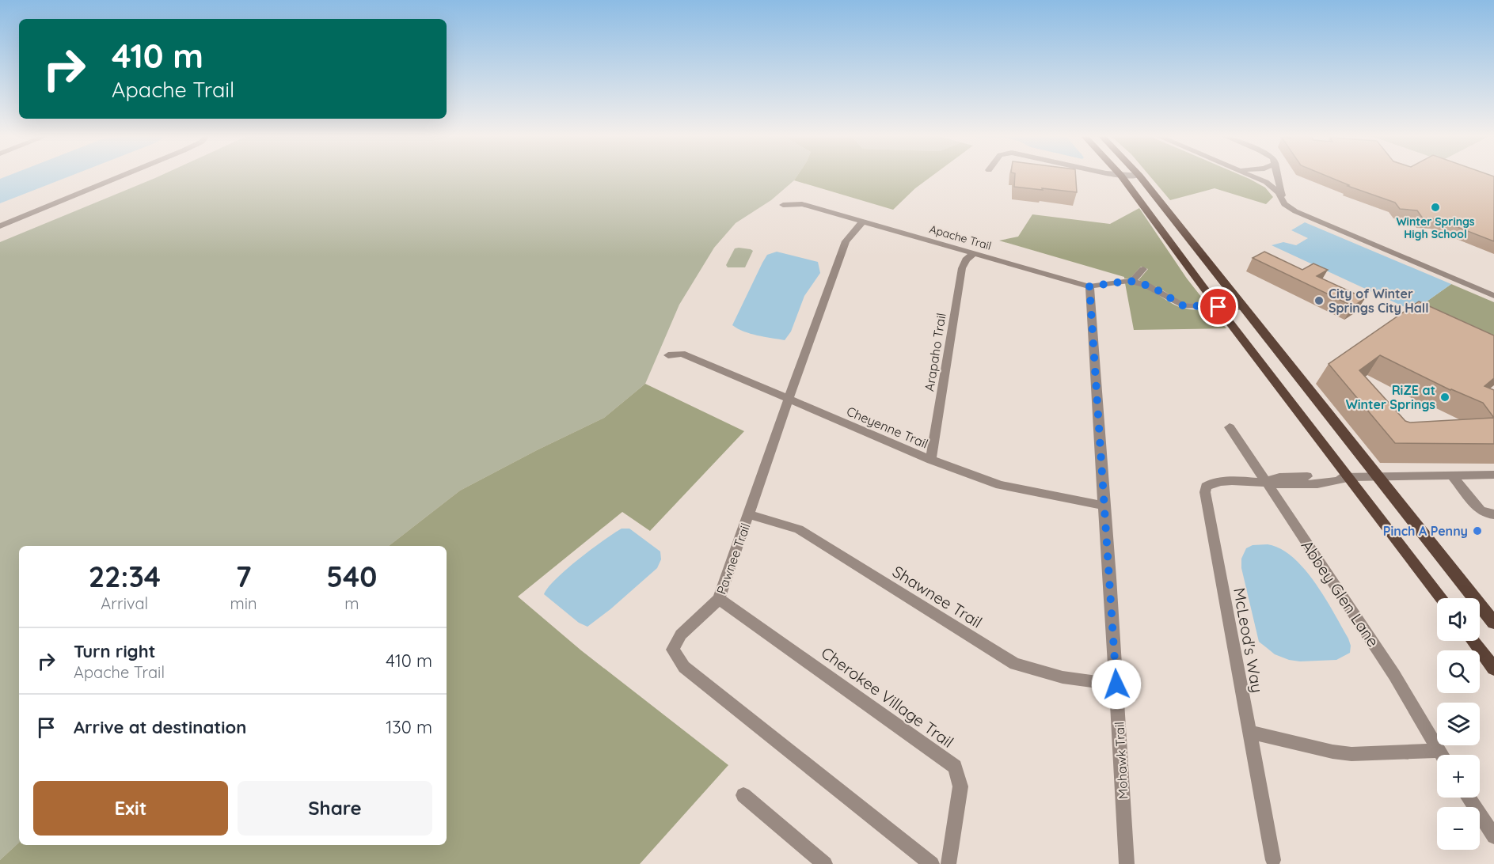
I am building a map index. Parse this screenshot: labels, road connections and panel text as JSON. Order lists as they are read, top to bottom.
{
  "streets": {
    "street": [
      "Apache Trail",
      "Arapaho Trail",
      "Cheyenne Trail",
      "Pawnee Trail",
      "Abbey Glen Lane",
      "Shawnee Trail",
      "McLeod's Way",
      "Cherokee Village Trail",
      "Mohawk Trail"
    ]
  },
  "crossings": [
    ["Apache Trail", "Arapaho Trail"],
    ["Apache Trail", "Pawnee Trail"],
    ["Apache Trail", "Mohawk Trail"],
    ["Arapaho Trail", "Cheyenne Trail"],
    ["Cheyenne Trail", "Pawnee Trail"],
    ["Cheyenne Trail", "Mohawk Trail"],
    ["Pawnee Trail", "Shawnee Trail"],
    ["Pawnee Trail", "Cherokee Village Trail"],
    ["Abbey Glen Lane", "McLeod's Way"],
    ["Shawnee Trail", "Mohawk Trail"]
  ],
  "places": [
    "Winter Springs High School",
    "City of Winter Springs City Hall",
    "RiZE at Winter Springs",
    "Pinch A Penny"
  ],
  "page": {
    "turn": ["410 m", "Apache Trail"],
    "eta": [
      "22:34",
      "Arrival",
      "7",
      "min",
      "540",
      "m"
    ],
    "map_buttons": ["+", "−"],
    "list": [
      {
        "name": "Turn right",
        "note": "Apache Trail",
        "value": "410 m"
      },
      {
        "name": "Arrive at destination",
        "value": "130 m"
      }
    ],
    "buttons": ["Exit", "Share"]
  }
}
